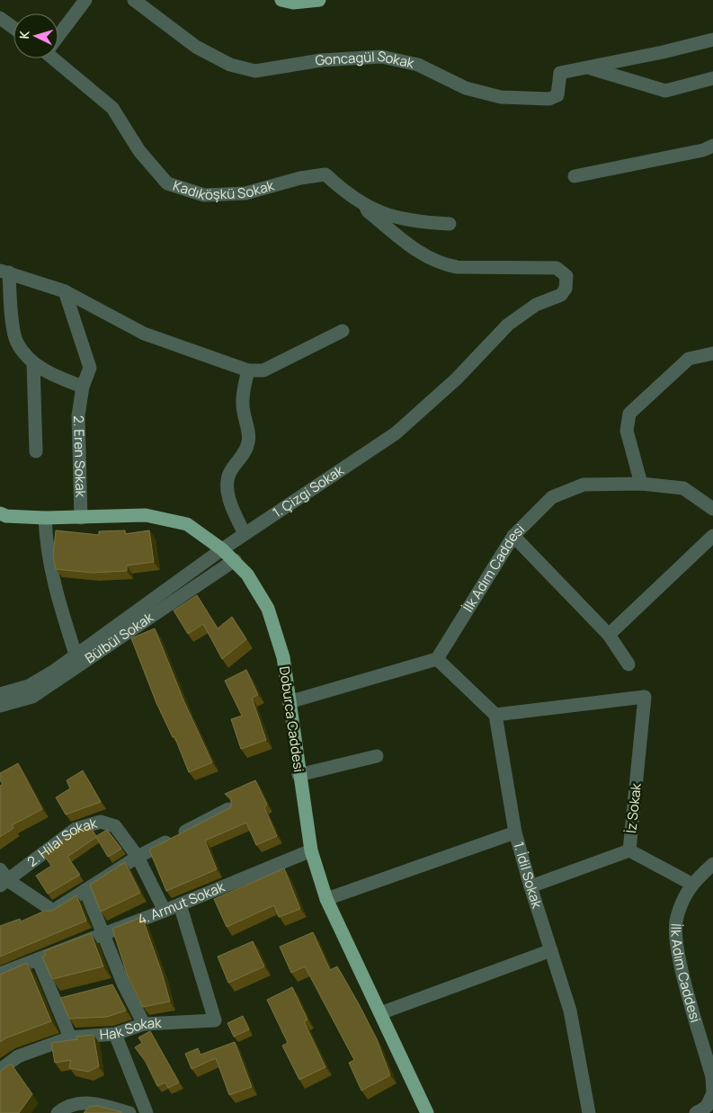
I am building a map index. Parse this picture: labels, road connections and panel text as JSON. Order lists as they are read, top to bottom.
{
  "streets": {
    "main road": ["Doburca Caddesi"],
    "street": [
      "Goncagül Sokak",
      "Kadıköşkü Sokak",
      "2. Eren Sokak",
      "1. Çizgi Sokak",
      "İlk Adım Caddesi",
      "Bülbül Sokak",
      "İz Sokak",
      "2. Hilal Sokak",
      "1. İdil Sokak",
      "4. Armut Sokak",
      "Hak Sokak"
    ]
  },
  "crossings": [
    ["Kadıköşkü Sokak", "1. Çizgi Sokak"],
    ["2. Eren Sokak", "Doburca Caddesi"],
    ["1. Çizgi Sokak", "Bülbül Sokak"],
    ["1. Çizgi Sokak", "Doburca Caddesi"],
    ["İlk Adım Caddesi", "İz Sokak"],
    ["Bülbül Sokak", "Doburca Caddesi"],
    ["Doburca Caddesi", "4. Armut Sokak"],
    ["İz Sokak", "1. İdil Sokak"],
    ["2. Hilal Sokak", "4. Armut Sokak"],
    ["4. Armut Sokak", "Hak Sokak"]
  ],
  "north": "left"
}
